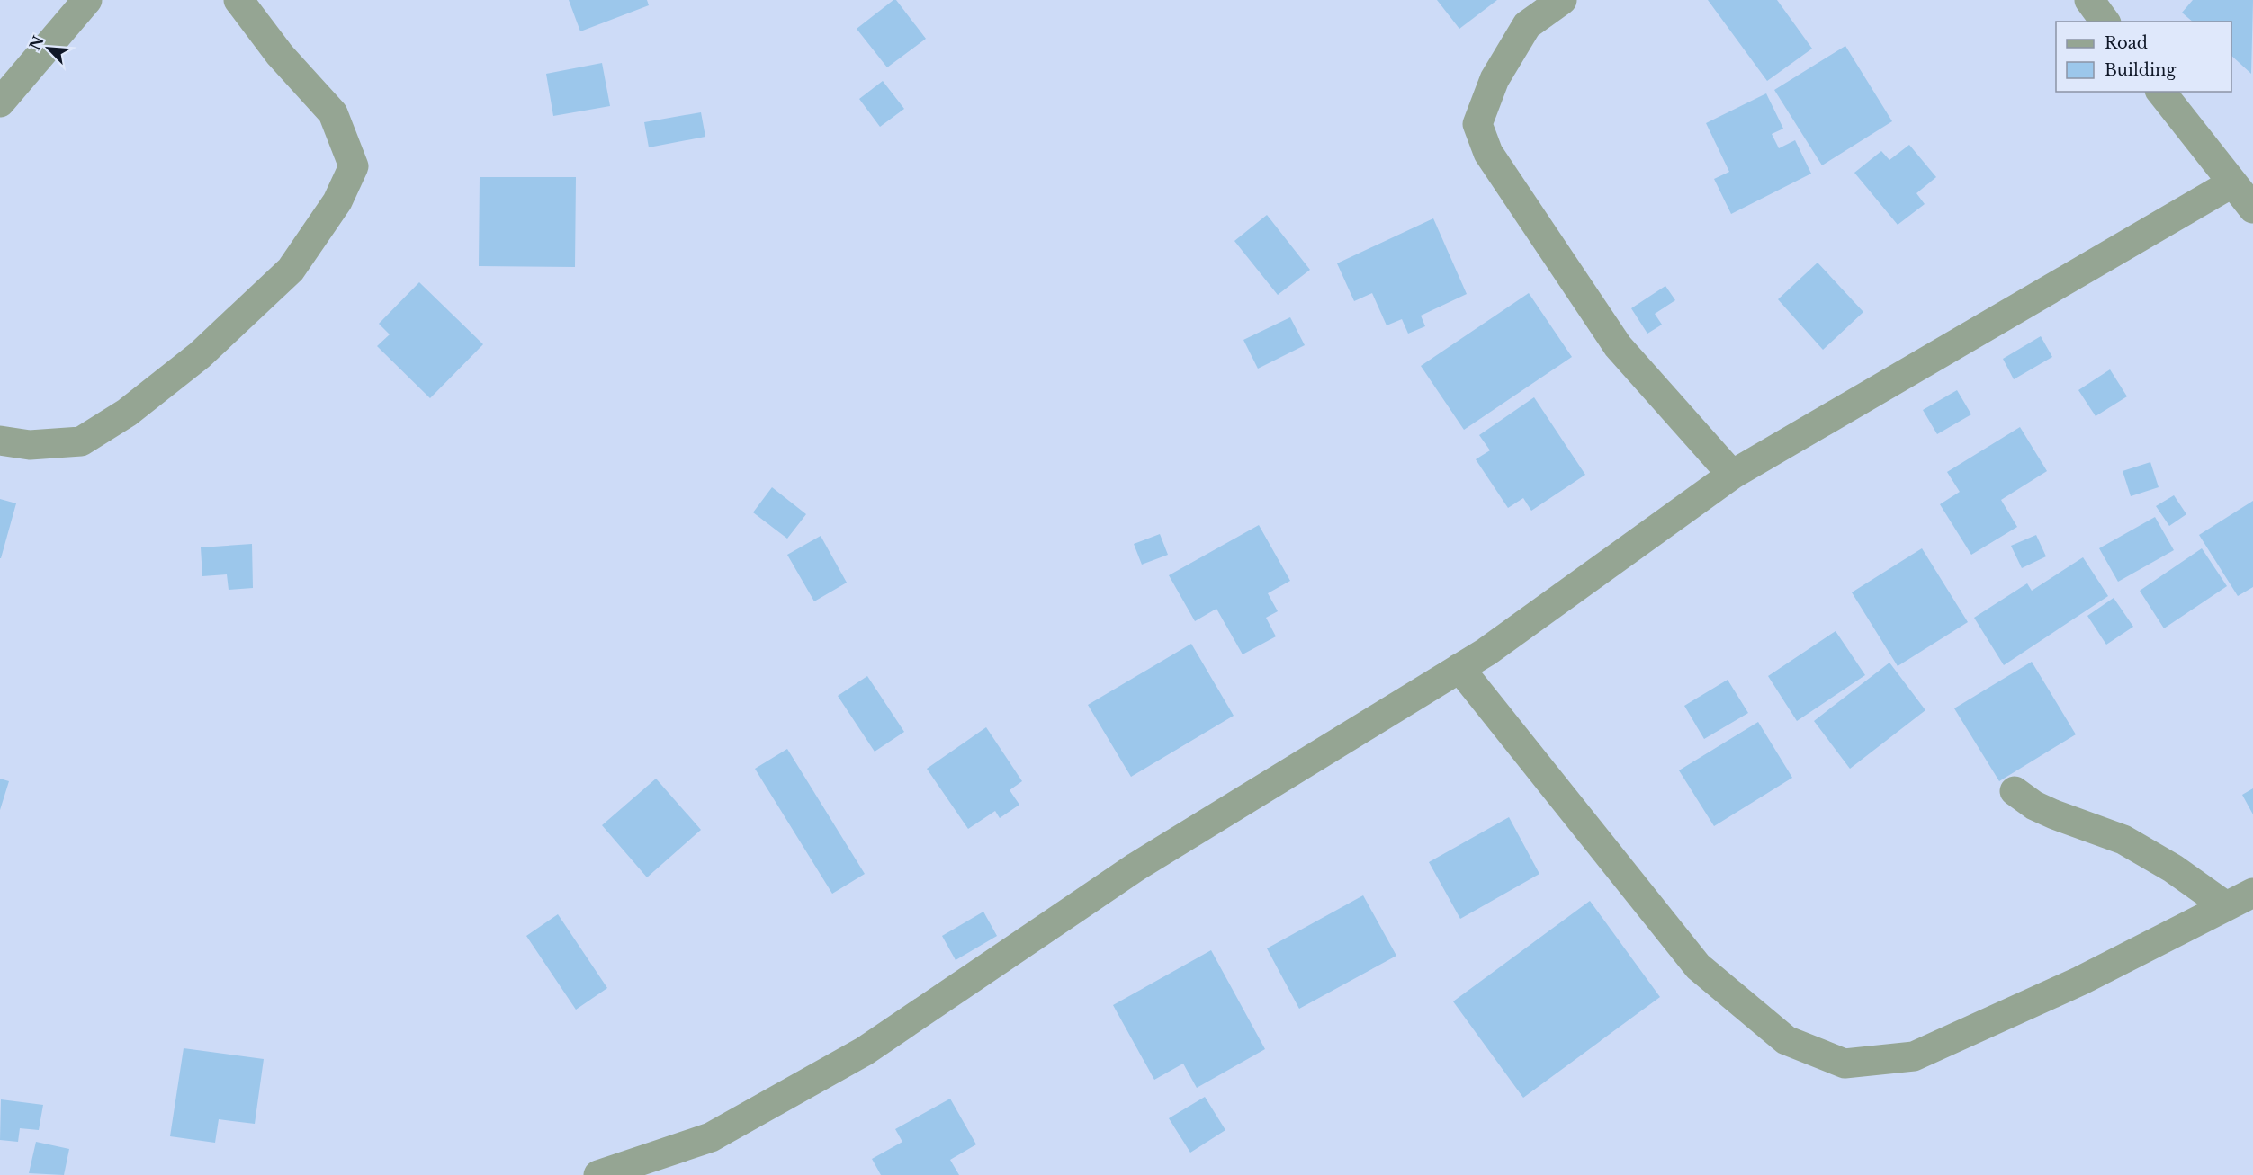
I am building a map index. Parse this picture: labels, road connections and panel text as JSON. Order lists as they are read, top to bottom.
{
  "legend": ["Road", "Building"],
  "north": "top left"
}
